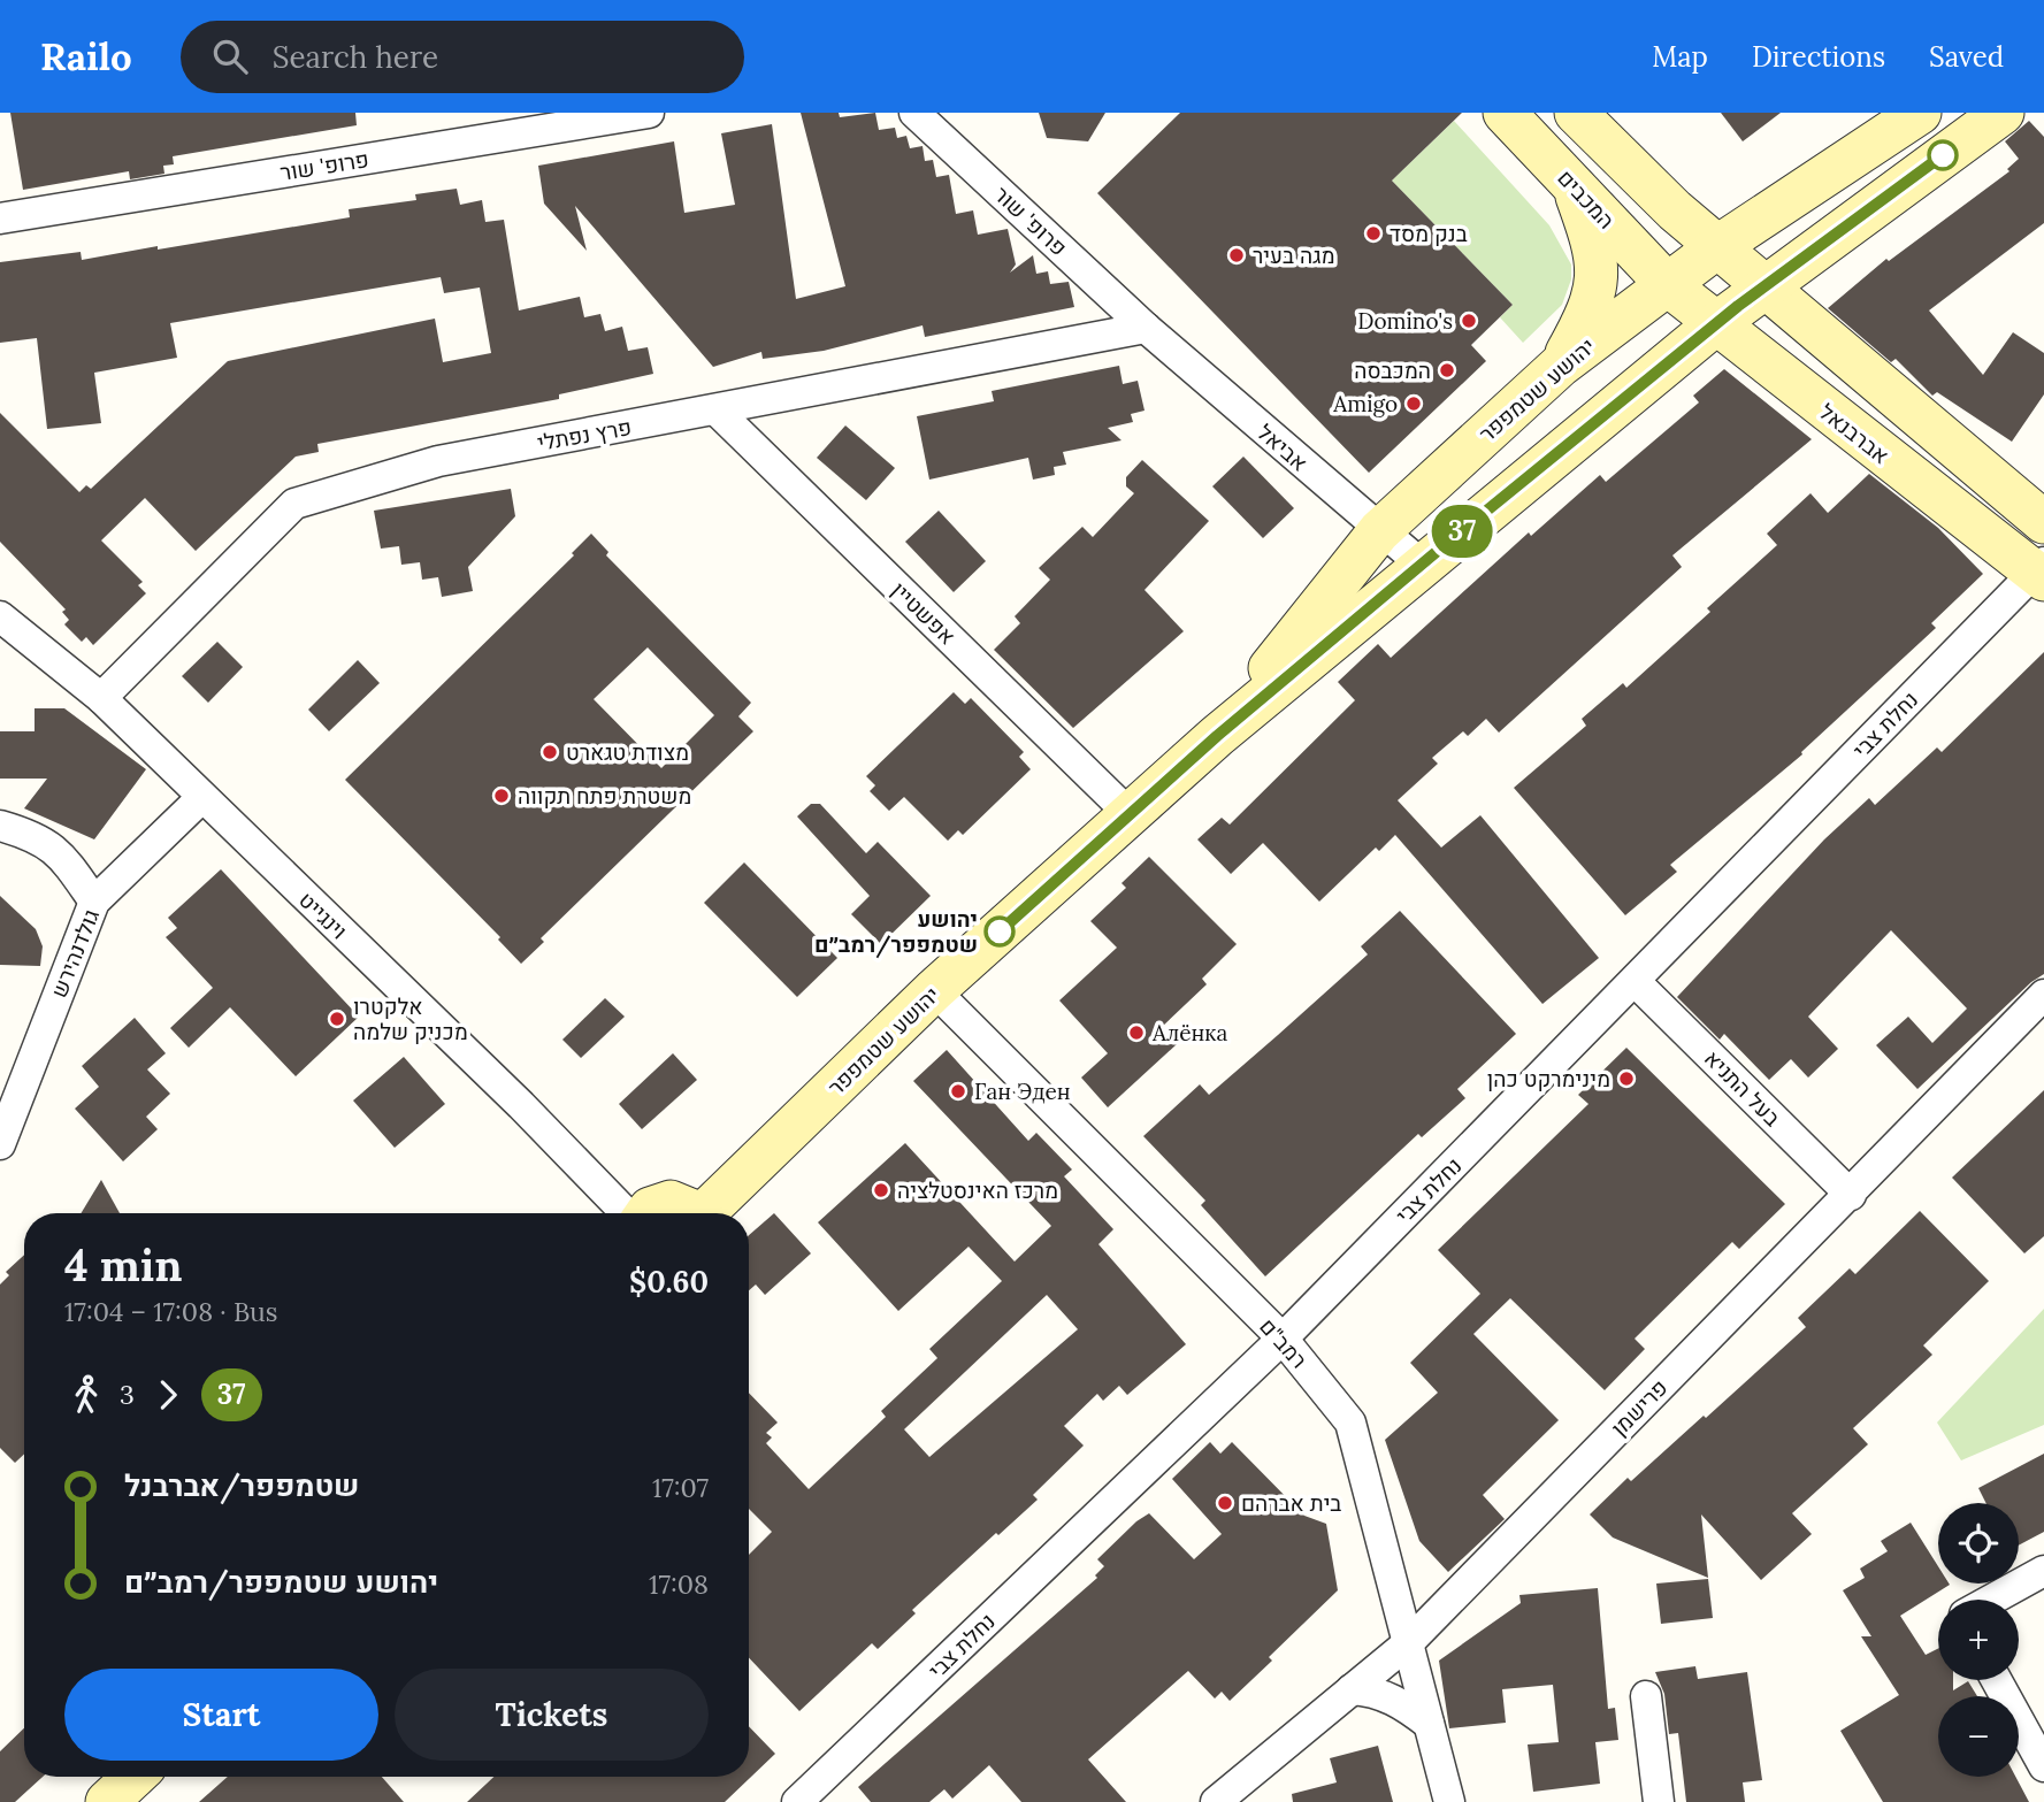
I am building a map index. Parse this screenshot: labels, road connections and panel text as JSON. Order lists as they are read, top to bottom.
{
  "streets": {
    "street": [
      "פרופ' שור",
      "המכבים",
      "יהושע שטמפפר",
      "אברבנאל",
      "פרץ נפתלי",
      "אביאל",
      "אפשטיין",
      "נחלת צבי",
      "וינגייט",
      "גולדנהירש",
      "בעל התניא",
      "רמב\"ם",
      "פרישמן"
    ]
  },
  "crossings": [
    ["פרופ' שור", "פרץ נפתלי"],
    ["פרופ' שור", "אביאל"],
    ["המכבים", "יהושע שטמפפר"],
    ["המכבים", "אברבנאל"],
    ["יהושע שטמפפר", "אברבנאל"],
    ["יהושע שטמפפר", "אביאל"],
    ["יהושע שטמפפר", "אפשטיין"],
    ["יהושע שטמפפר", "רמב\"ם"],
    ["אברבנאל", "נחלת צבי"],
    ["פרץ נפתלי", "אביאל"],
    ["פרץ נפתלי", "אפשטיין"],
    ["פרץ נפתלי", "וינגייט"],
    ["נחלת צבי", "בעל התניא"],
    ["נחלת צבי", "רמב\"ם"],
    ["וינגייט", "גולדנהירש"],
    ["בעל התניא", "פרישמן"],
    ["רמב\"ם", "פרישמן"]
  ],
  "places": [
    "בנק מסד",
    "מגה בעיר",
    "Domino's",
    "המכבסה",
    "Amigo",
    "מצודת טגארט",
    "משטרת פתח תקווה",
    "יהושע שטמפפר/רמב״ם",
    "אלקטרו מכניק שלמה",
    "Алёнка",
    "מינימרקט כהן",
    "Ган Эден",
    "מרכז האינסטלציה",
    "בית אברהם"
  ],
  "lines": ["bus line 37"],
  "page": {
    "header": "Railo",
    "search": "Search here",
    "nav": ["Map", "Directions", "Saved"],
    "on_map": "37",
    "heading": ["4 min", "17:04 – 17:08 · Bus", "$0.60"],
    "legs": ["3", "37"],
    "list": [
      {
        "name": "שטמפפר/אברבנל",
        "value": "17:07"
      },
      {
        "name": "יהושע שטמפפר/רמב״ם",
        "value": "17:08"
      }
    ],
    "map_buttons": ["+", "−"],
    "buttons": ["Start", "Tickets"]
  }
}
